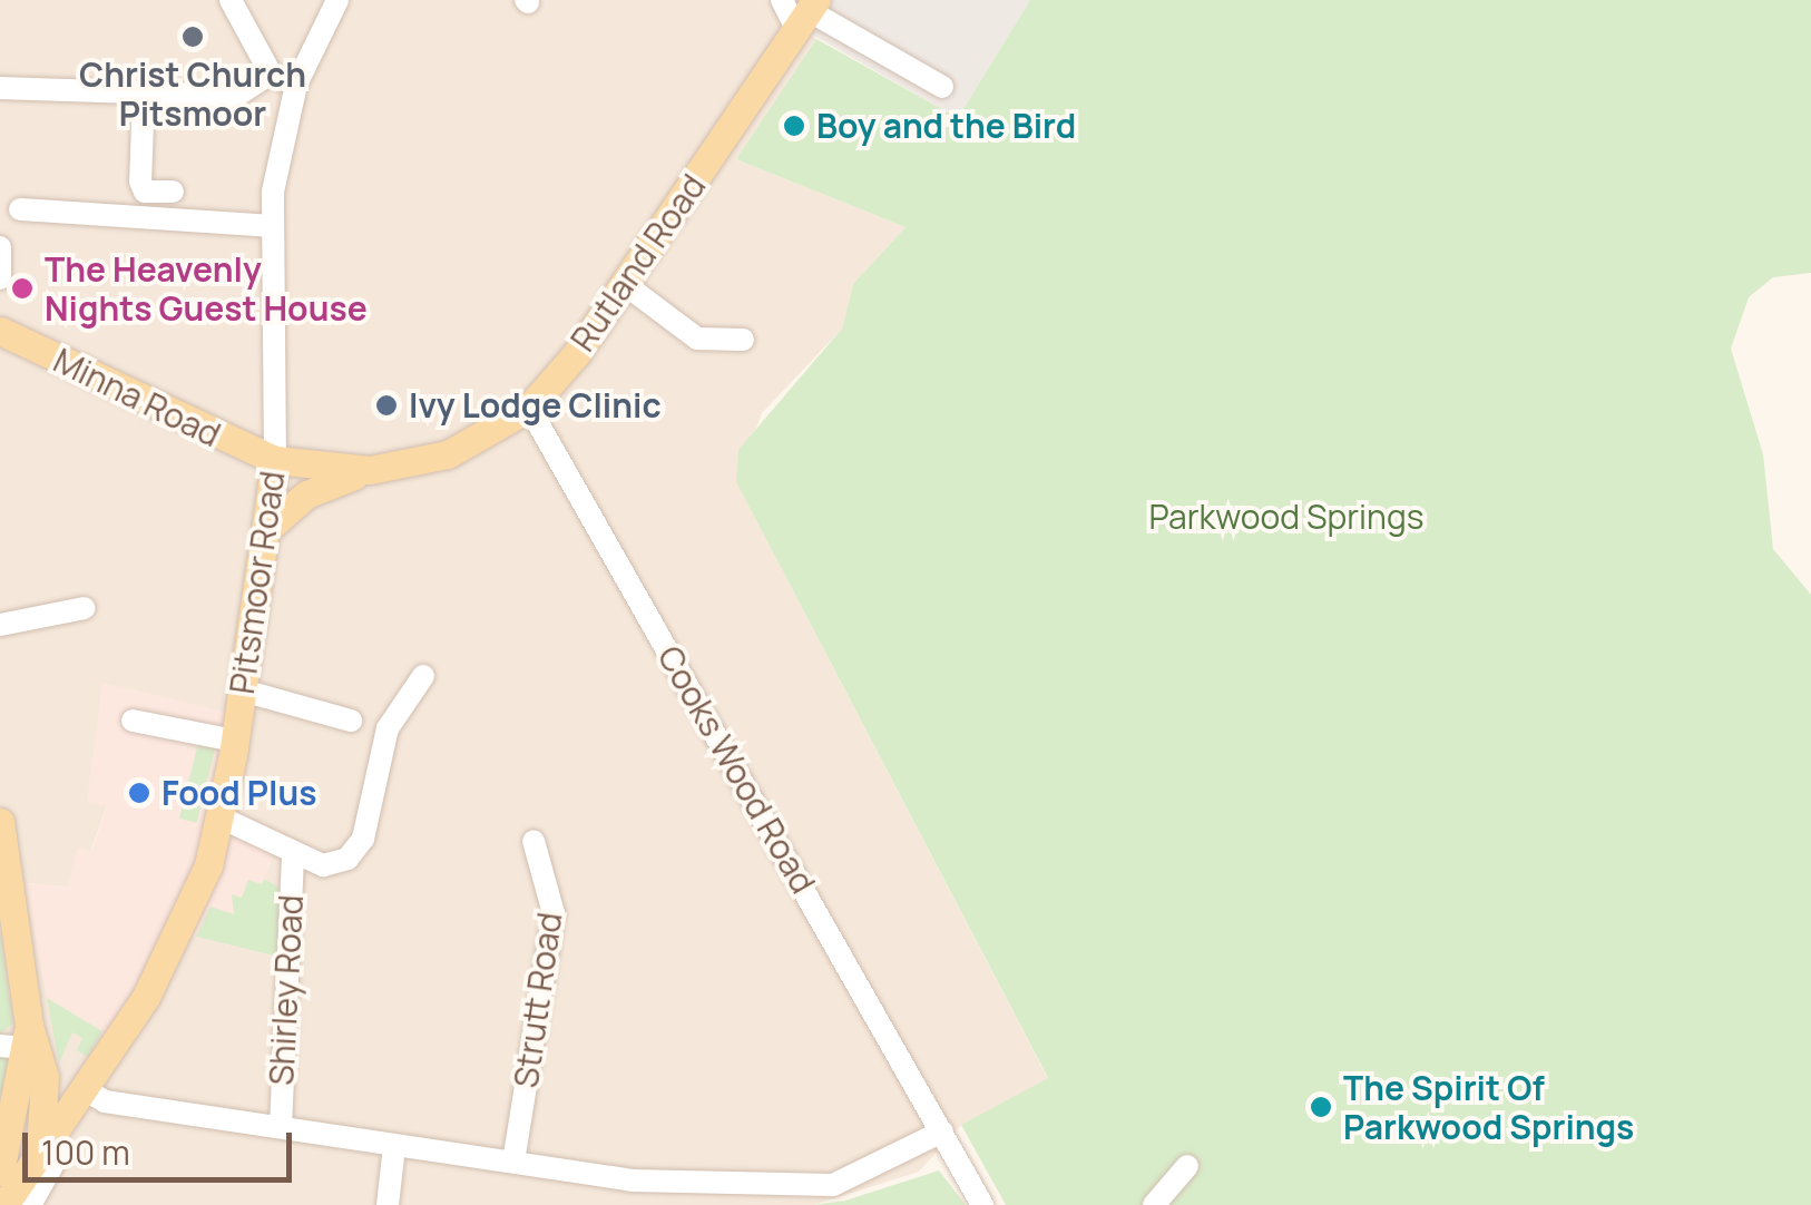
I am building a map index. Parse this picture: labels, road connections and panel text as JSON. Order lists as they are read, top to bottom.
{
  "streets": {
    "main road": ["Rutland Road", "Minna Road", "Pitsmoor Road"],
    "street": ["Cooks Wood Road", "Shirley Road", "Strutt Road"]
  },
  "crossings": [
    ["Rutland Road", "Minna Road"],
    ["Rutland Road", "Pitsmoor Road"],
    ["Rutland Road", "Cooks Wood Road"],
    ["Minna Road", "Pitsmoor Road"]
  ],
  "parks": ["Parkwood Springs"],
  "places": [
    "Christ Church Pitsmoor",
    "Boy and the Bird",
    "The Heavenly Nights Guest House",
    "Ivy Lodge Clinic",
    "Food Plus",
    "The Spirit Of Parkwood Springs"
  ],
  "scale_bar": "100 m"
}
